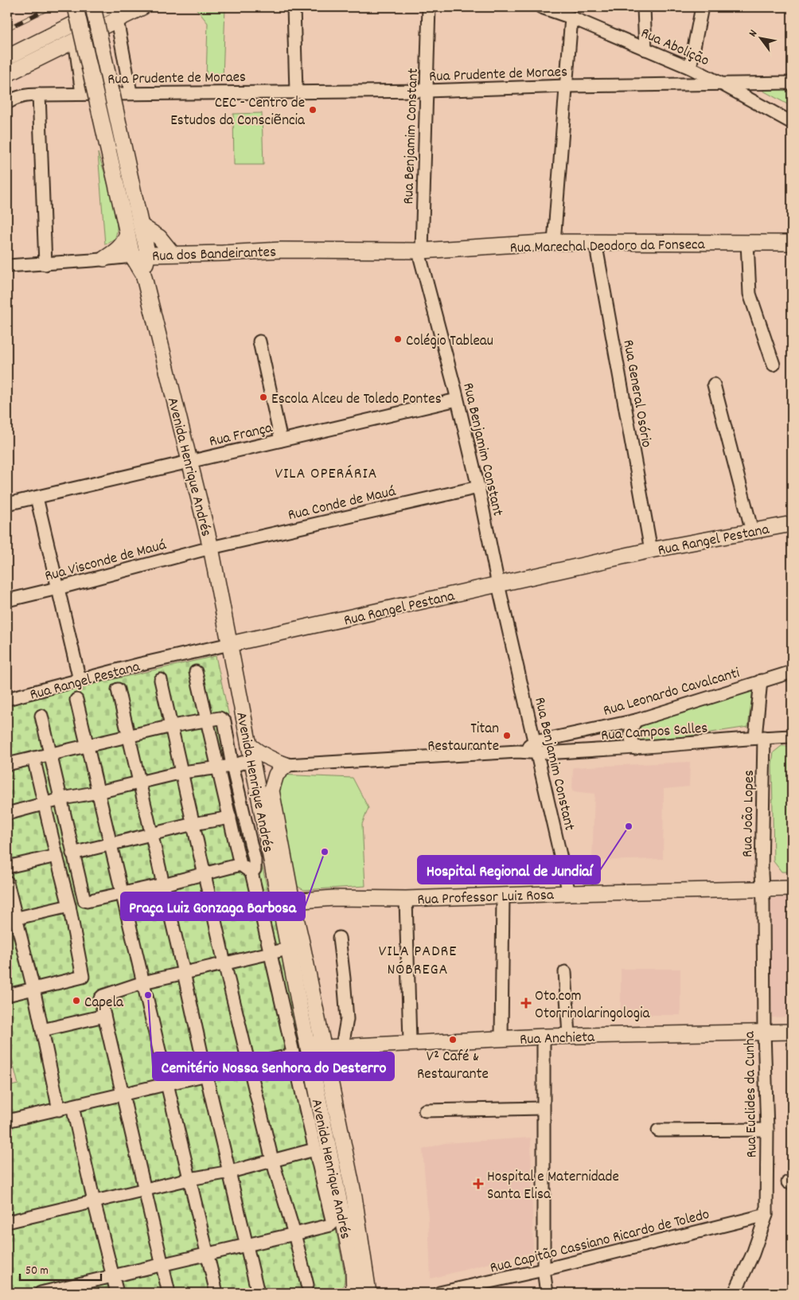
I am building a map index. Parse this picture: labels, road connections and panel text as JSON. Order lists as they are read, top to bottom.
{
  "streets": {
    "main road": [
      "Rua Marechal Deodoro da Fonseca",
      "Rua dos Bandeirantes",
      "Avenida Henrique Andrés",
      "Rua Rangel Pestana",
      "Rua Professor Luiz Rosa",
      "Rua Anchieta"
    ],
    "street": [
      "Rua Abolição",
      "Rua Prudente de Moraes",
      "Rua Benjamim Constant",
      "Rua General Osório",
      "Rua França",
      "Rua Conde de Mauá",
      "Rua Visconde de Mauá",
      "Rua Leonardo Cavalcanti",
      "Rua Campos Salles",
      "Rua João Lopes",
      "Rua Euclides da Cunha",
      "Rua Capitão Cassiano Ricardo de Toledo"
    ]
  },
  "crossings": [
    ["Rua Abolição", "Rua Prudente de Moraes"],
    ["Rua Prudente de Moraes", "Rua Benjamim Constant"],
    ["Rua Benjamim Constant", "Rua Marechal Deodoro da Fonseca"],
    ["Rua Benjamim Constant", "Rua dos Bandeirantes"],
    ["Rua Benjamim Constant", "Rua França"],
    ["Rua Benjamim Constant", "Rua Conde de Mauá"],
    ["Rua Benjamim Constant", "Rua Rangel Pestana"],
    ["Rua Benjamim Constant", "Rua Leonardo Cavalcanti"],
    ["Rua Benjamim Constant", "Rua Campos Salles"],
    ["Rua Benjamim Constant", "Rua Professor Luiz Rosa"],
    ["Rua Marechal Deodoro da Fonseca", "Rua dos Bandeirantes"],
    ["Rua Marechal Deodoro da Fonseca", "Rua General Osório"],
    ["Rua dos Bandeirantes", "Avenida Henrique Andrés"],
    ["Rua General Osório", "Rua Rangel Pestana"],
    ["Rua França", "Avenida Henrique Andrés"],
    ["Avenida Henrique Andrés", "Rua Conde de Mauá"],
    ["Avenida Henrique Andrés", "Rua Rangel Pestana"],
    ["Avenida Henrique Andrés", "Rua Visconde de Mauá"],
    ["Avenida Henrique Andrés", "Rua Campos Salles"],
    ["Avenida Henrique Andrés", "Rua Professor Luiz Rosa"],
    ["Avenida Henrique Andrés", "Rua Anchieta"],
    ["Rua Conde de Mauá", "Rua Visconde de Mauá"],
    ["Rua Leonardo Cavalcanti", "Rua Campos Salles"],
    ["Rua Leonardo Cavalcanti", "Rua João Lopes"],
    ["Rua Campos Salles", "Rua João Lopes"],
    ["Rua João Lopes", "Rua Professor Luiz Rosa"],
    ["Rua João Lopes", "Rua Euclides da Cunha"],
    ["Rua Professor Luiz Rosa", "Rua Euclides da Cunha"],
    ["Rua Anchieta", "Rua Euclides da Cunha"],
    ["Rua Euclides da Cunha", "Rua Capitão Cassiano Ricardo de Toledo"]
  ],
  "districts": ["VILA OPERÁRIA", "VILA PADRE NÓBREGA"],
  "places": {
    "other": [
      "CEC - Centro de Estudos da Consciẽncia",
      "Colégio Tableau",
      "Escola Alceu de Toledo Pontes",
      "Titan Restaurante",
      "Hospital Regional de Jundiaí",
      "Praça Luiz Gonzaga Barbosa",
      "Cemitério Nossa Senhora do Desterro",
      "Capela",
      "V² Café & Restaurante"
    ],
    "health": ["Oto.com Otorrinolaringologia", "Hospital e Maternidade Santa Elisa"]
  },
  "scale_bar": "50 m",
  "north": "top left"
}
